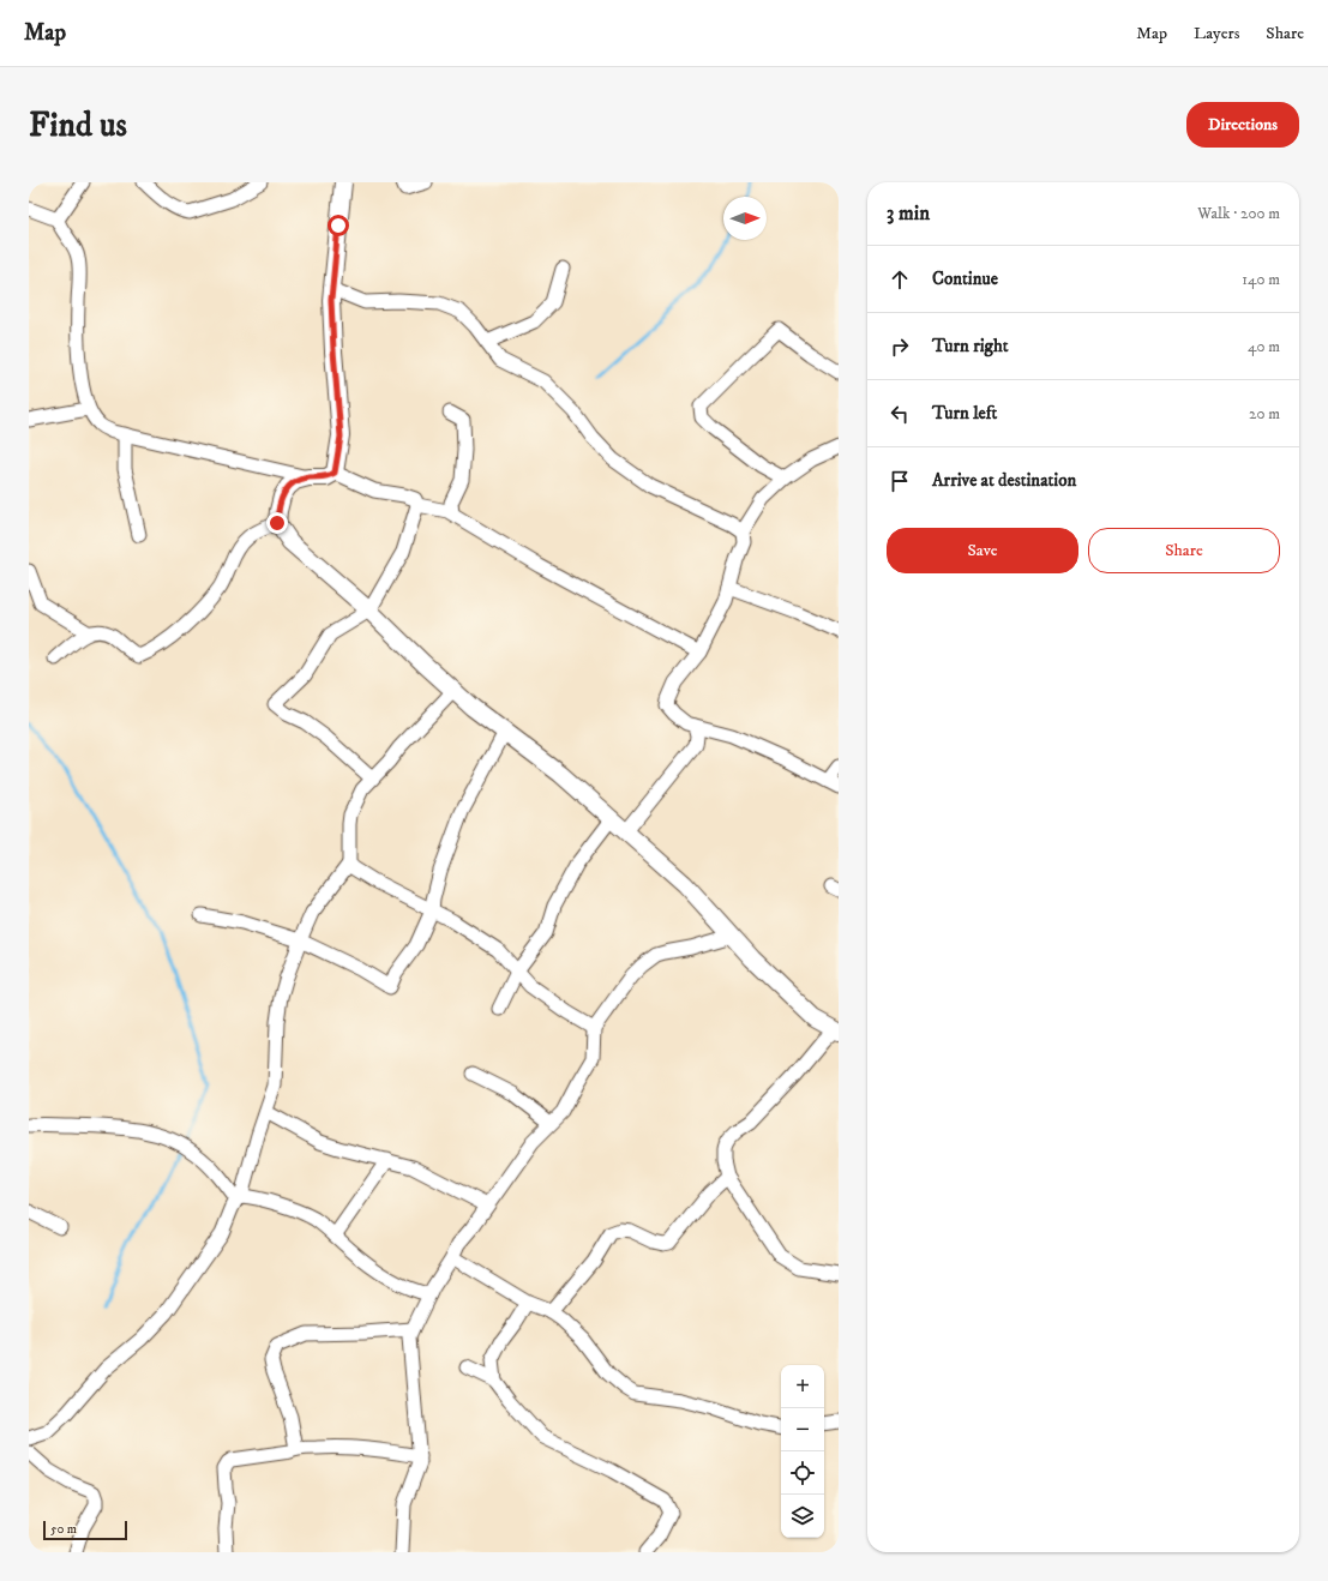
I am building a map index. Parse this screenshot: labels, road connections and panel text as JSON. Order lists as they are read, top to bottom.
{
  "scale_bar": "50 m",
  "north": "right",
  "page": {
    "header": "Map",
    "nav": ["Map", "Layers", "Share"],
    "buttons": [
      "Directions",
      ["Save", "Share"]
    ],
    "title": "Find us",
    "heading": ["3 min", "Walk · 200 m"],
    "list": [
      ["Continue", "140 m"],
      ["Turn right", "40 m"],
      ["Turn left", "20 m"],
      "Arrive at destination"
    ],
    "map_buttons": ["+", "−"],
    "scale": "50 m"
  }
}
